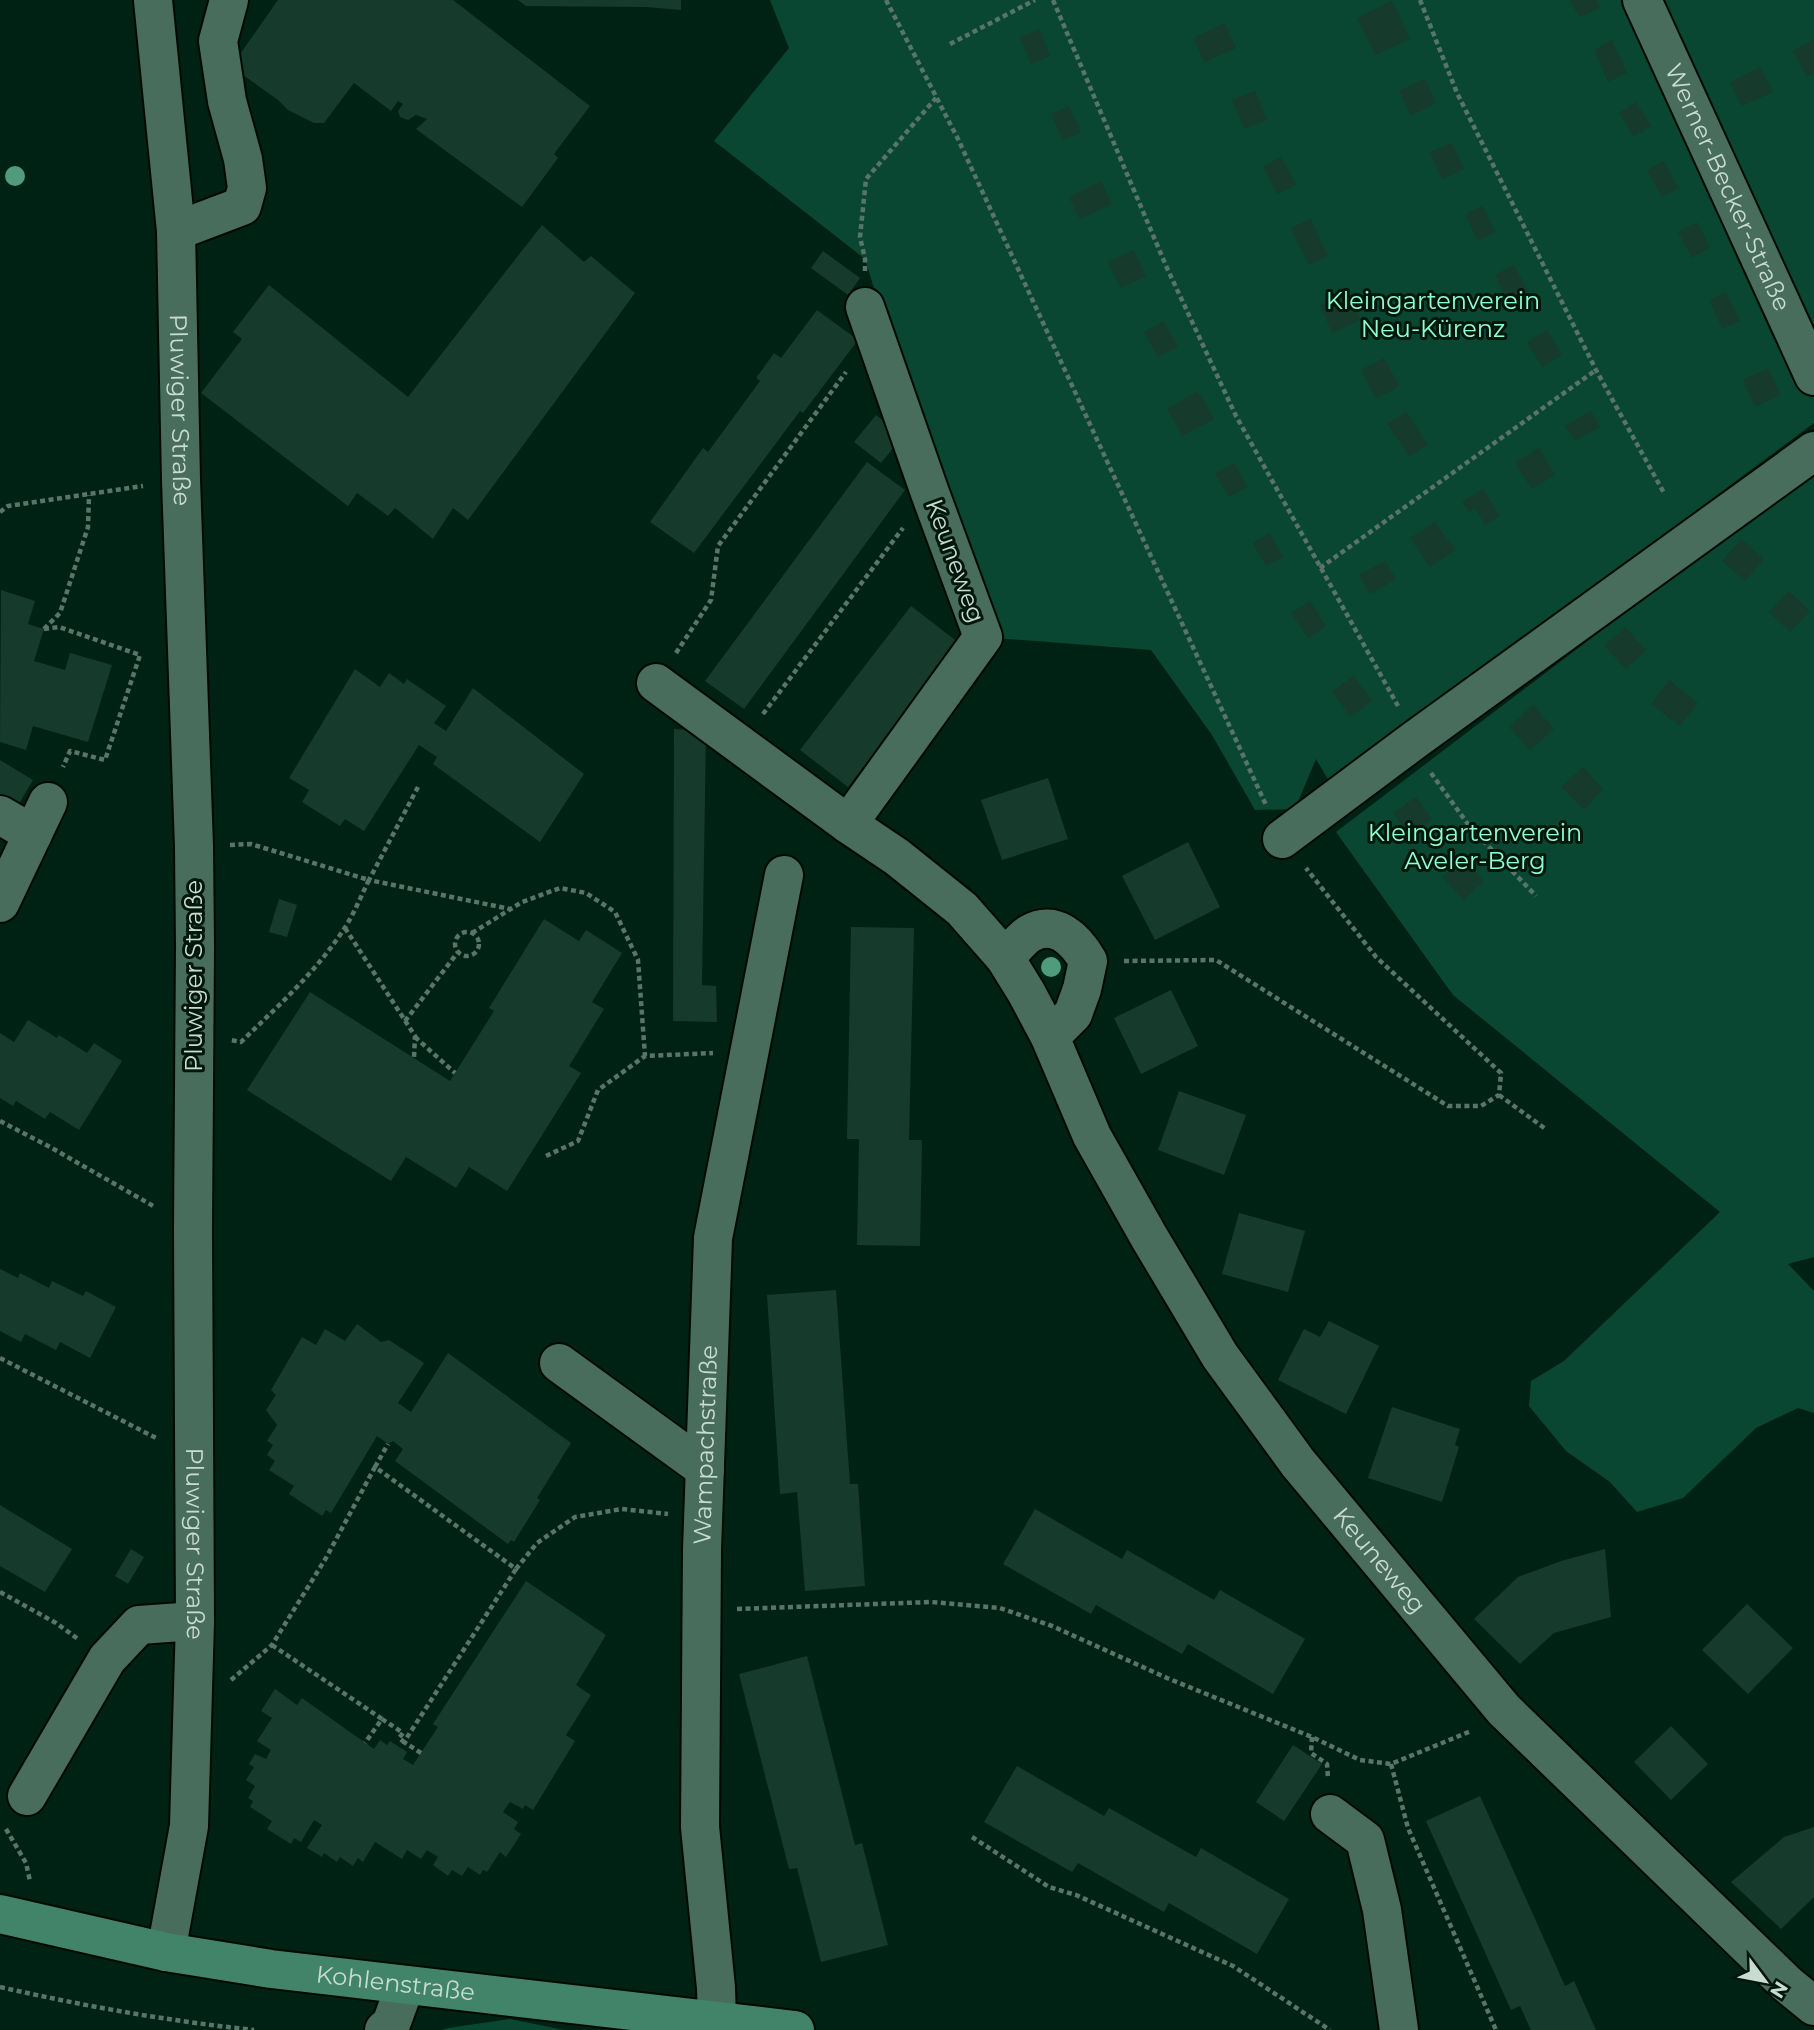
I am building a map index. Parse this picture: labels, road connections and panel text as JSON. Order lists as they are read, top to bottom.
{
  "streets": {
    "main road": ["Kohlenstraße"],
    "street": [
      "Werner-Becker-Straße",
      "Pluwiger Straße",
      "Keuneweg",
      "Wampachstraße"
    ]
  },
  "crossings": [
    ["Pluwiger Straße", "Kohlenstraße"],
    ["Wampachstraße", "Kohlenstraße"]
  ],
  "parks": ["Kleingartenverein Neu-Kürenz", "Kleingartenverein Aveler-Berg"],
  "north": "bottom right"
}
